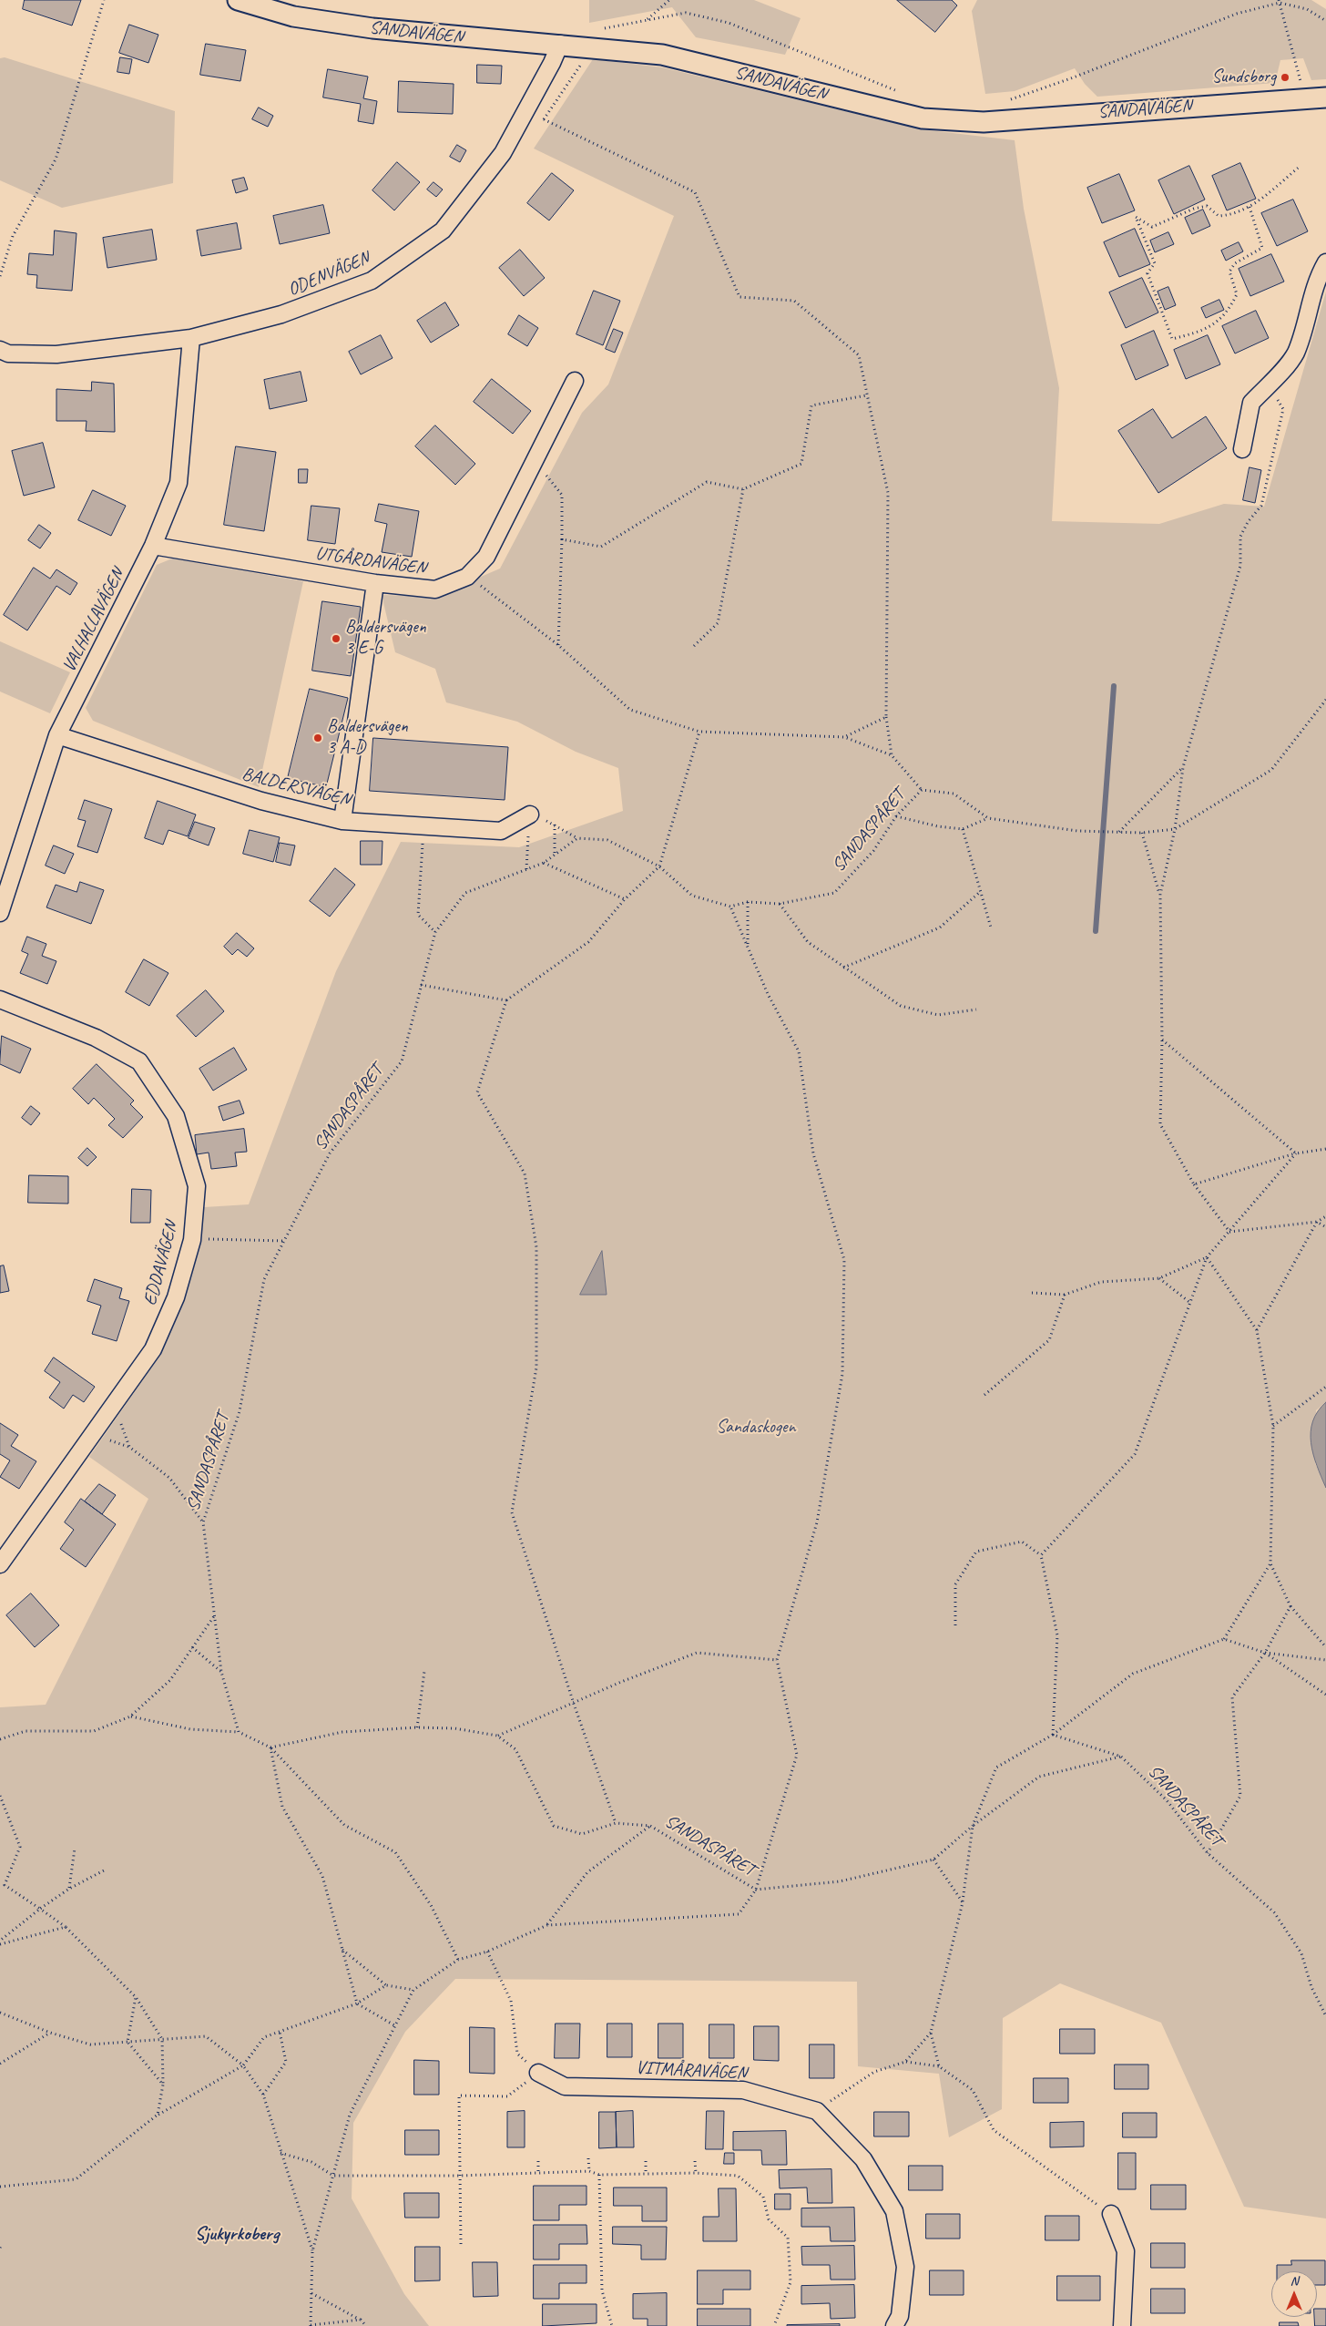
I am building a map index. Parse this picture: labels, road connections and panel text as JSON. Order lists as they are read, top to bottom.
{
  "streets": {
    "street": [
      "SANDAVÄGEN",
      "ODENVÄGEN",
      "UTGÅRDAVÄGEN",
      "VALHALLAVÄGEN",
      "BALDERSVÄGEN",
      "EDDAVÄGEN",
      "VITMÅRAVÄGEN"
    ],
    "path": ["SANDASPÅRET"]
  },
  "crossings": [
    ["SANDAVÄGEN", "ODENVÄGEN"],
    ["ODENVÄGEN", "VALHALLAVÄGEN"],
    ["UTGÅRDAVÄGEN", "VALHALLAVÄGEN"],
    ["VALHALLAVÄGEN", "BALDERSVÄGEN"]
  ],
  "districts": ["Sjukyrkoberg"],
  "parks": ["Sandaskogen"],
  "places": ["Sundsborg", "Baldersvägen 3 E-G", "Baldersvägen 3 A-D"],
  "north": "top"
}
